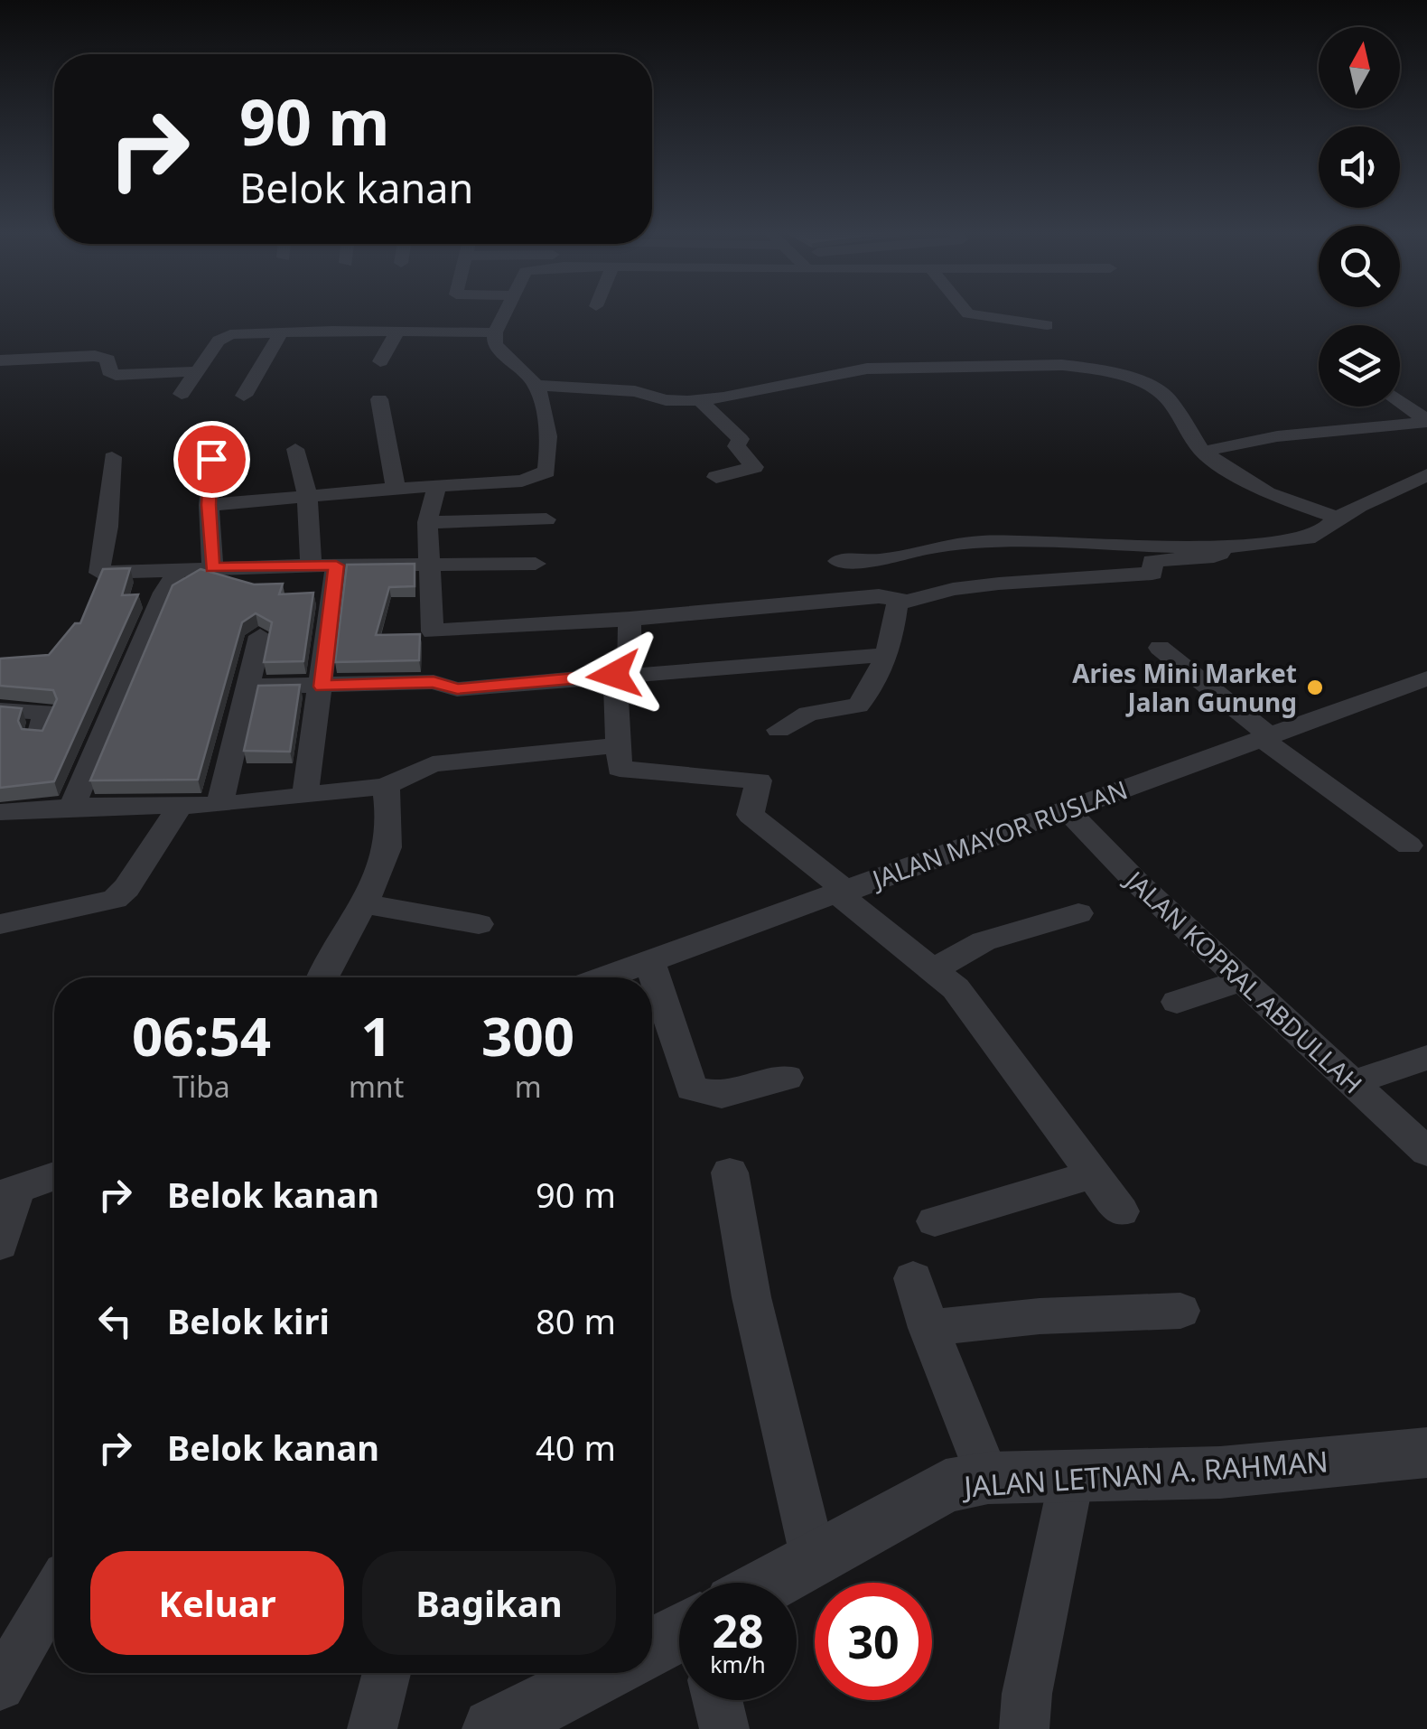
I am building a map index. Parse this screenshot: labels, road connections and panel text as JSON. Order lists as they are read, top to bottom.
{
  "streets": {
    "street": ["JALAN MAYOR RUSLAN", "JALAN KOPRAL ABDULLAH", "JALAN LETNAN A. RAHMAN"]
  },
  "crossings": [
    ["JALAN MAYOR RUSLAN", "JALAN KOPRAL ABDULLAH"]
  ],
  "places": ["Aries Mini Market Jalan Gunung"],
  "north": "top",
  "page": {
    "turn": ["90 m", "Belok kanan"],
    "eta": [
      "06:54",
      "Tiba",
      "1",
      "mnt",
      "300",
      "m"
    ],
    "list": [
      {
        "name": "Belok kanan",
        "value": "90 m"
      },
      {
        "name": "Belok kiri",
        "value": "80 m"
      },
      {
        "name": "Belok kanan",
        "value": "40 m"
      }
    ],
    "buttons": ["Keluar", "Bagikan"],
    "speed": "28 km/h",
    "limit": "30"
  }
}
